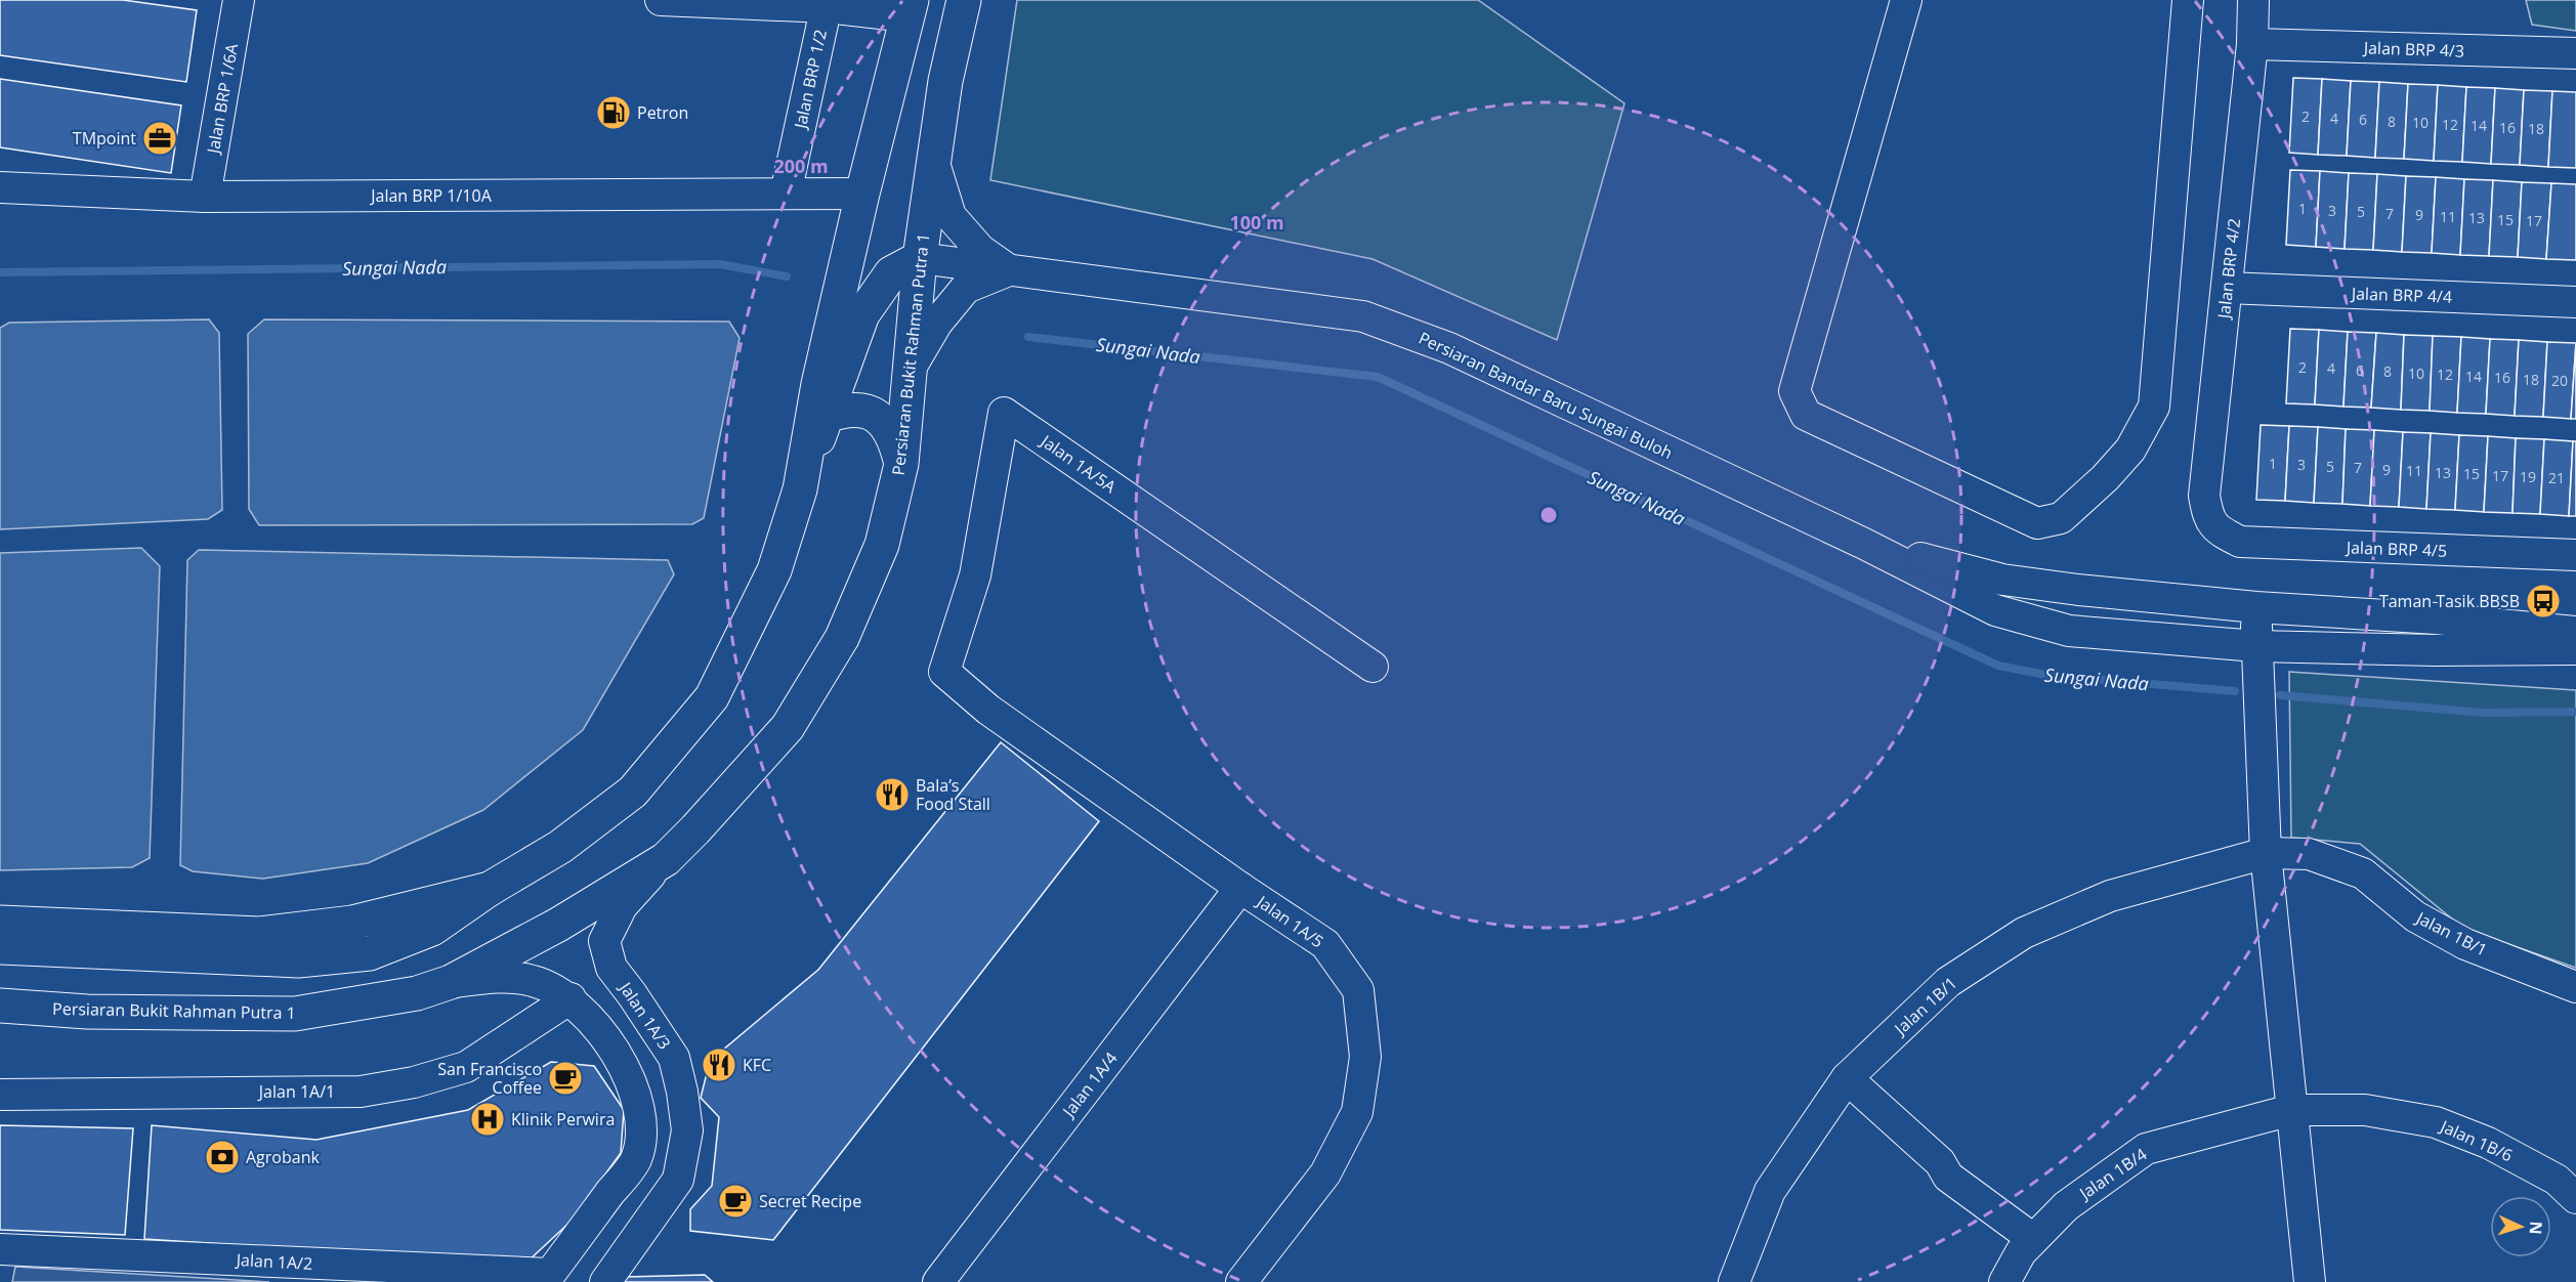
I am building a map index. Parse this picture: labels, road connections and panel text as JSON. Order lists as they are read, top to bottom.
{
  "streets": {
    "main road": ["Persiaran Bukit Rahman Putra 1"],
    "street": [
      "Jalan BRP 4/3",
      "Jalan BRP 1/2",
      "Jalan BRP 1/6A",
      "Jalan BRP 1/10A",
      "Jalan BRP 4/2",
      "Jalan BRP 4/4",
      "Persiaran Bandar Baru Sungai Buloh",
      "Jalan 1A/5A",
      "Jalan BRP 4/5",
      "Jalan 1A/5",
      "Jalan 1B/1",
      "Jalan 1A/3",
      "Jalan 1A/4",
      "Jalan 1A/1",
      "Jalan 1B/6",
      "Jalan 1B/4",
      "Jalan 1A/2"
    ]
  },
  "crossings": [
    ["Jalan BRP 4/3", "Jalan BRP 4/2"],
    ["Jalan BRP 1/2", "Jalan BRP 1/10A"],
    ["Jalan BRP 1/6A", "Jalan BRP 1/10A"],
    ["Jalan BRP 4/2", "Jalan BRP 4/4"],
    ["Jalan BRP 4/2", "Jalan BRP 4/5"],
    ["Persiaran Bukit Rahman Putra 1", "Persiaran Bandar Baru Sungai Buloh"],
    ["Persiaran Bukit Rahman Putra 1", "Jalan 1A/3"],
    ["Jalan 1A/5A", "Jalan 1A/5"],
    ["Jalan 1A/5", "Jalan 1A/4"],
    ["Jalan 1B/6", "Jalan 1B/4"]
  ],
  "water": ["Sungai Nada"],
  "places": {
    "fuel station": ["Petron"],
    "office": ["TMpoint"],
    "bus stop": ["Taman Tasik BBSB"],
    "restaurant": ["Bala’s Food Stall", "KFC"],
    "cafe": ["San Francisco Coffee", "Secret Recipe"],
    "hospital": ["Klinik Perwira"],
    "bank": ["Agrobank"]
  },
  "house_numbers": [
    "2",
    "4",
    "6",
    "8",
    "10",
    "12",
    "14",
    "16",
    "18",
    "1",
    "3",
    "5",
    "7",
    "9",
    "11",
    "13",
    "15",
    "17",
    "2",
    "4",
    "6",
    "8",
    "10",
    "12",
    "14",
    "16",
    "18",
    "20",
    "1",
    "3",
    "5",
    "7",
    "9",
    "11",
    "13",
    "15",
    "17",
    "19",
    "21"
  ],
  "north": "right",
  "rings": ["200 m", "100 m"]
}
